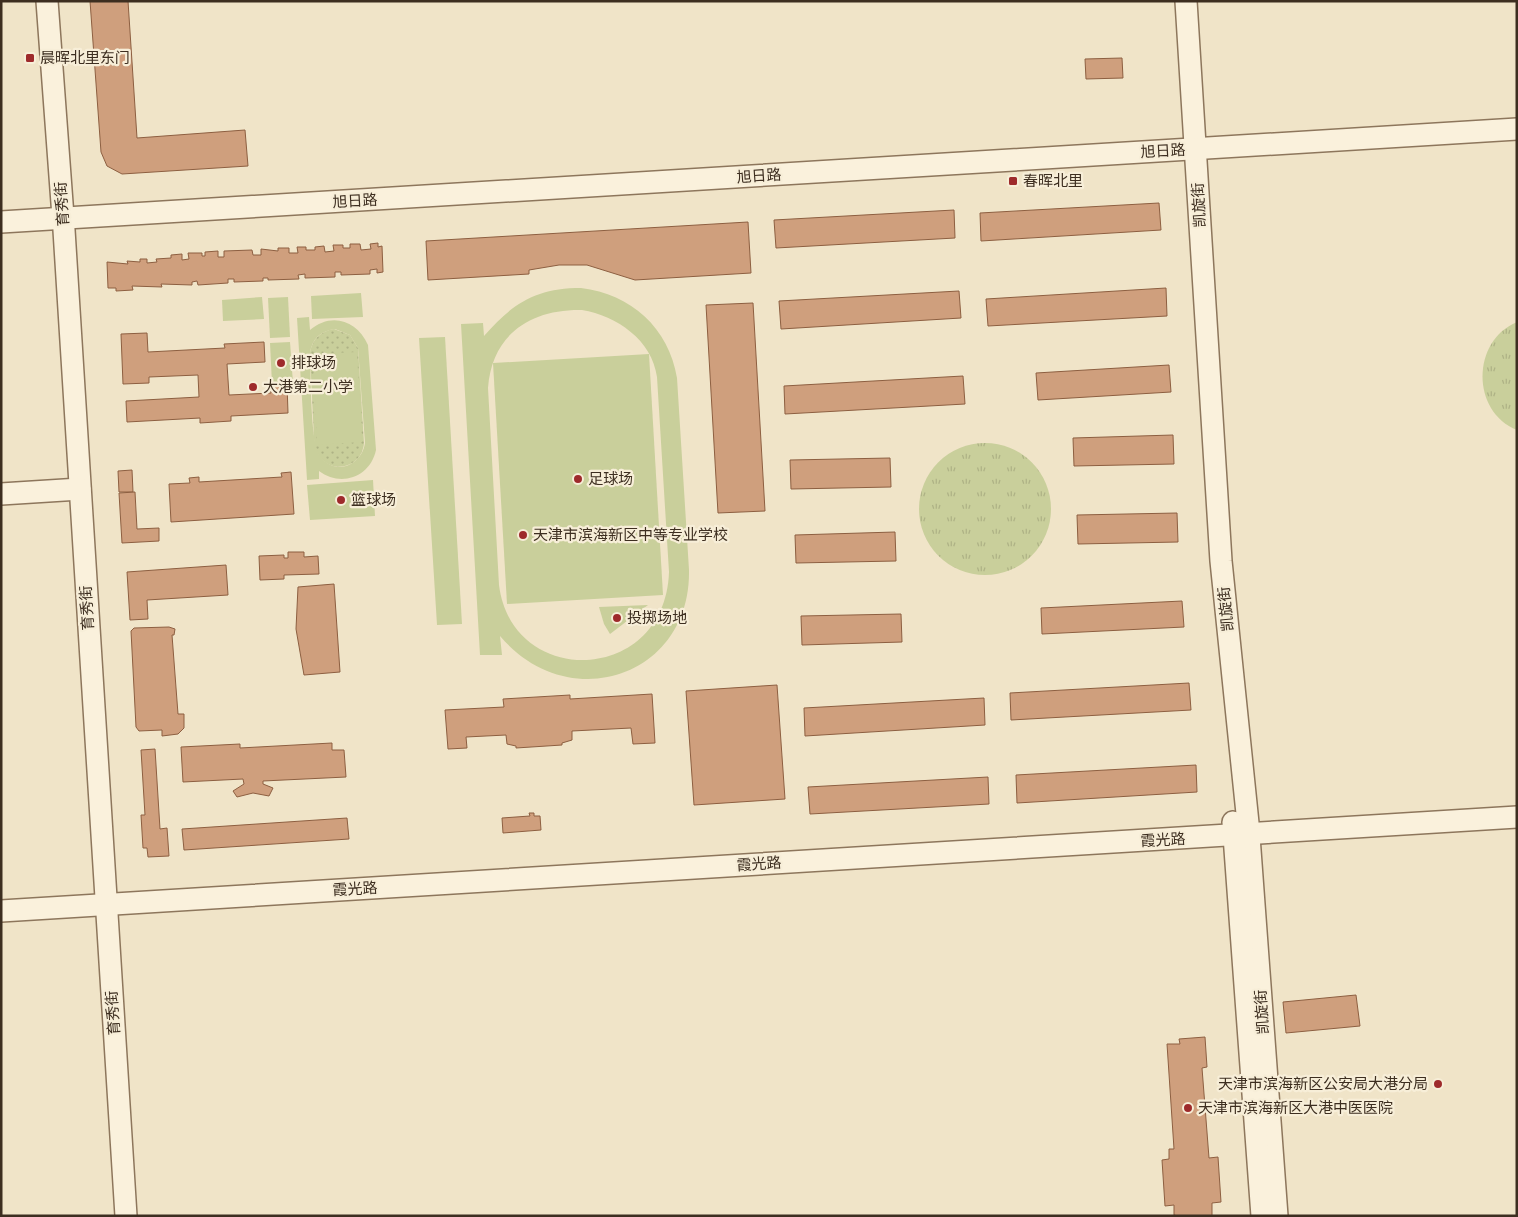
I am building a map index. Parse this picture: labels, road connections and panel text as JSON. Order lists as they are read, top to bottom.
{
  "streets": {
    "street": [
      "旭日路",
      "育秀街",
      "凯旋街",
      "霞光路"
    ]
  },
  "crossings": [
    ["旭日路", "育秀街"],
    ["旭日路", "凯旋街"],
    ["育秀街", "霞光路"],
    ["凯旋街", "霞光路"]
  ],
  "places": {
    "transit": ["晨晖北里东门", "春晖北里"],
    "other": [
      "排球场",
      "大港第二小学",
      "足球场",
      "篮球场",
      "天津市滨海新区中等专业学校",
      "投掷场地",
      "天津市滨海新区公安局大港分局",
      "天津市滨海新区大港中医医院"
    ]
  }
}
